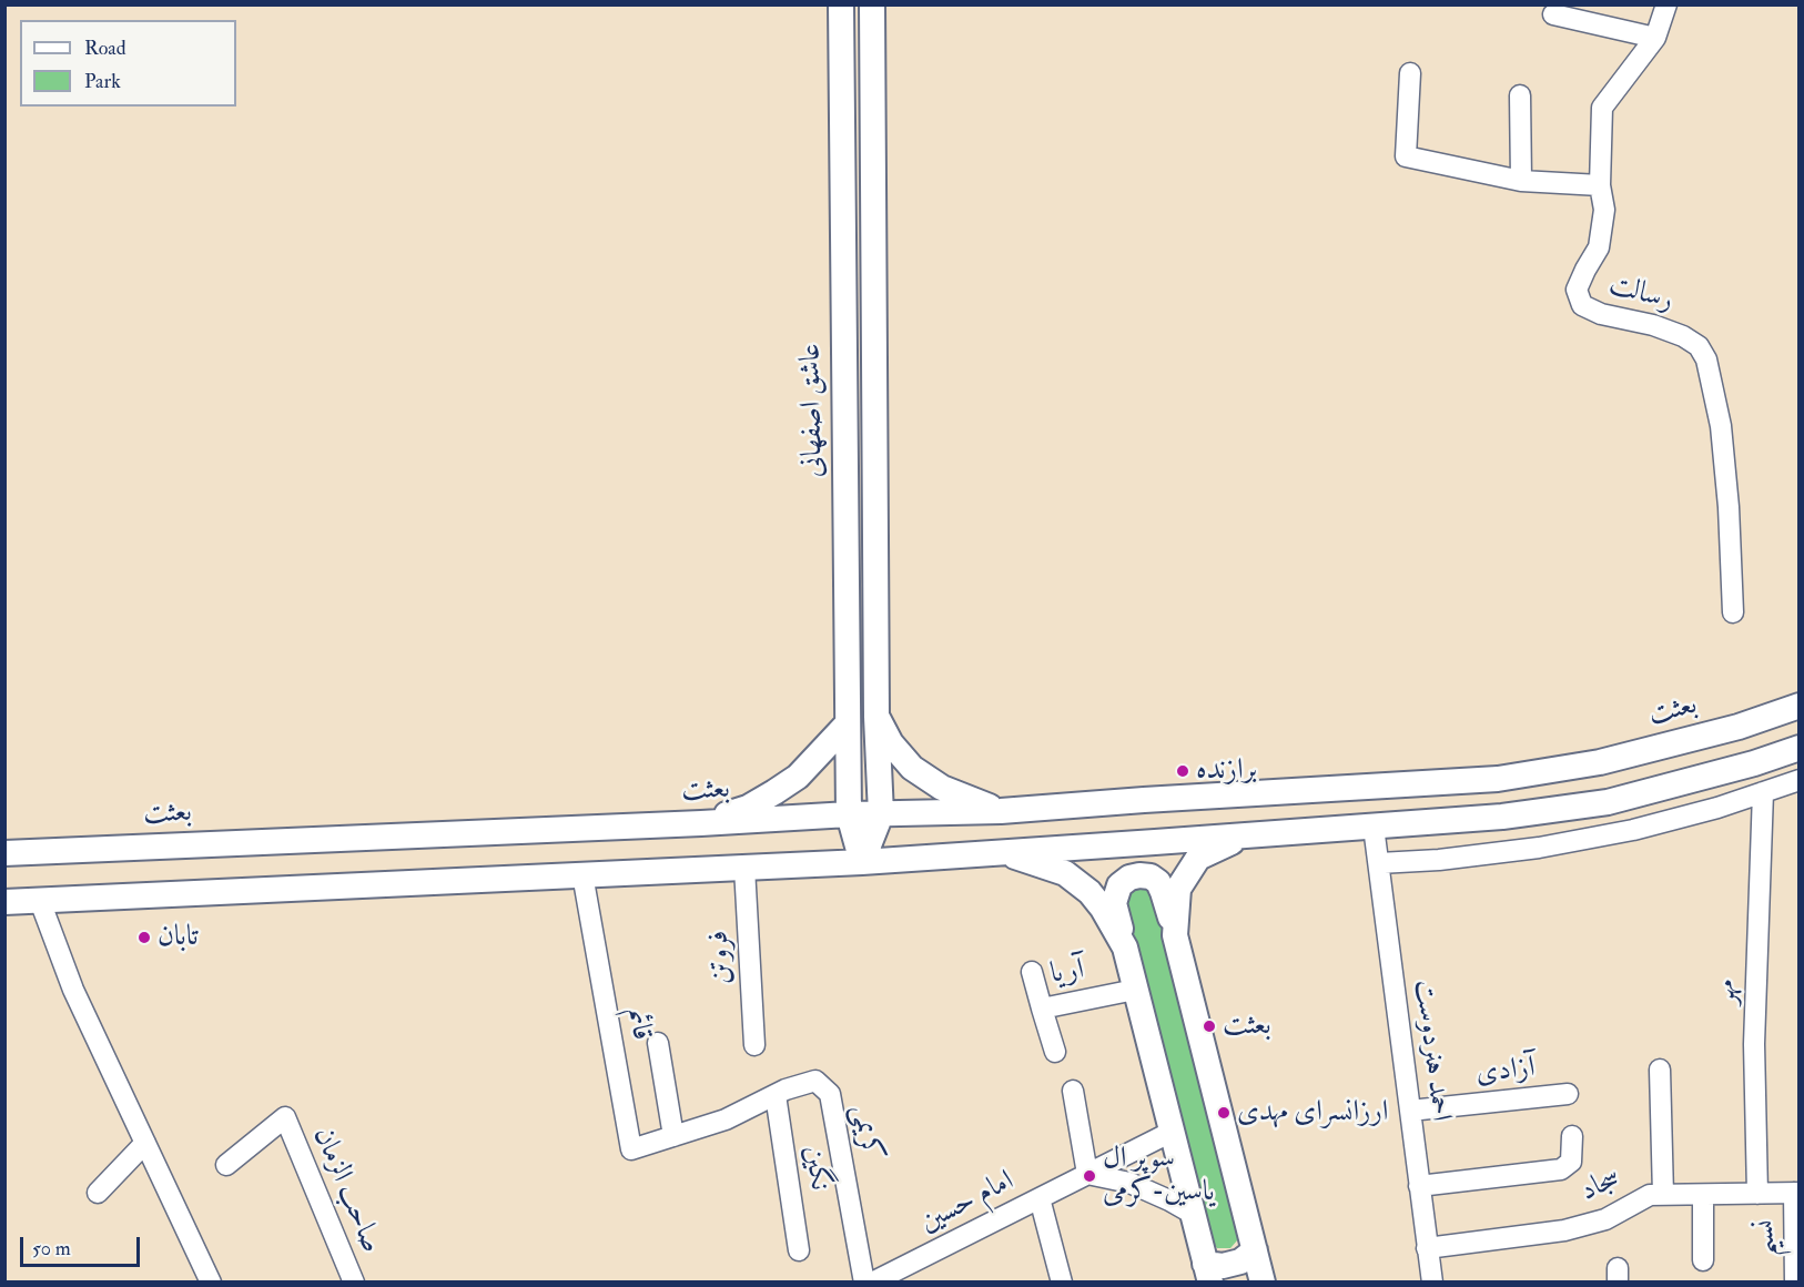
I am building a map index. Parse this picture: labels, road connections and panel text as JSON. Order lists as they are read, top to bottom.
{
  "streets": {
    "main road": ["عاشق اصفهانی", "بعثت"],
    "street": [
      "رسالت",
      "فروتن",
      "آریا",
      "مهر",
      "قائم",
      "احمد هنردوست",
      "آزادی",
      "کریمی",
      "نگین",
      "سجاد",
      "صاحب الزمان",
      "امام حسین",
      "نسیم"
    ]
  },
  "crossings": [
    ["عاشق اصفهانی", "بعثت"],
    ["مهر", "سجاد"],
    ["قائم", "کریمی"],
    ["احمد هنردوست", "آزادی"],
    ["احمد هنردوست", "سجاد"],
    ["کریمی", "نگین"],
    ["سجاد", "نسیم"]
  ],
  "places": [
    "برازنده",
    "تابان",
    "بعثت",
    "ارزانسرای مهدی",
    "سوپر ال یاسین-کرمی"
  ],
  "legend": ["Road", "Park"],
  "scale_bar": "50 m"
}
